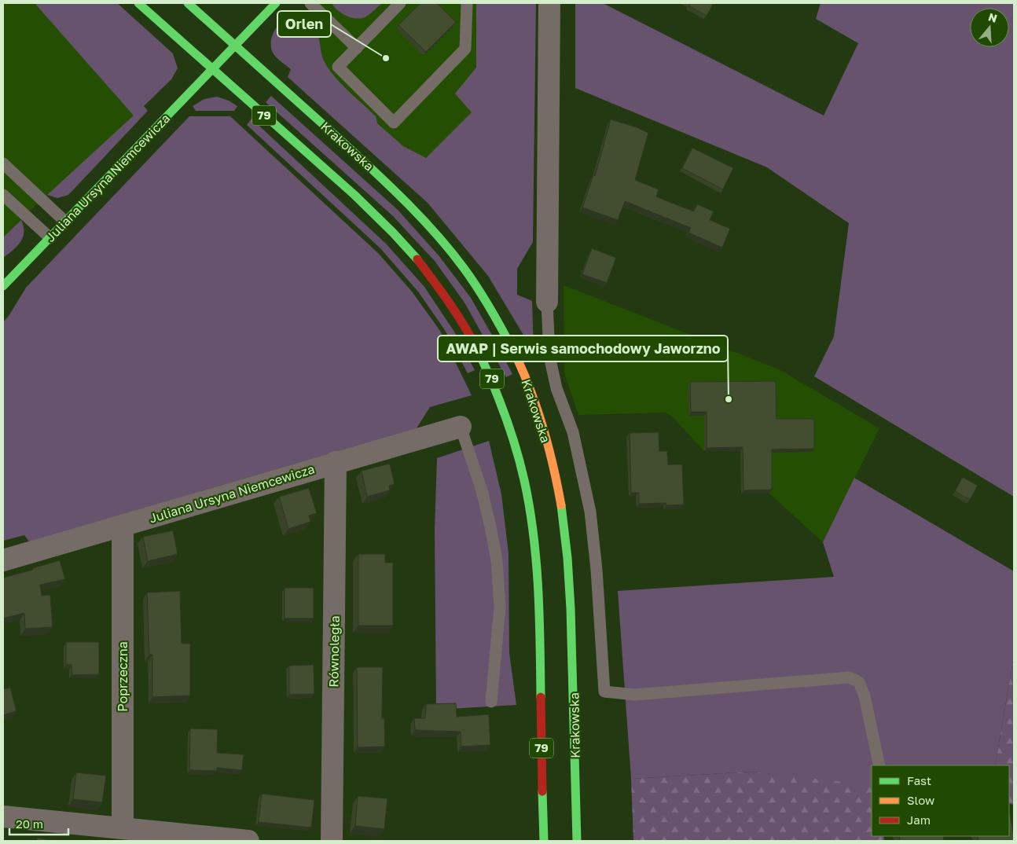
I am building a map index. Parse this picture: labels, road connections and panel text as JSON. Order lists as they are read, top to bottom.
{
  "streets": {
    "main road": ["79", "Krakowska", "Juliana Ursyna Niemcewicza"],
    "street": ["Równoległa", "Poprzeczna"]
  },
  "crossings": [
    ["79", "Krakowska"],
    ["79", "Juliana Ursyna Niemcewicza"],
    ["Krakowska", "Juliana Ursyna Niemcewicza"],
    ["Juliana Ursyna Niemcewicza", "Równoległa"],
    ["Juliana Ursyna Niemcewicza", "Poprzeczna"]
  ],
  "places": ["Orlen", "AWAP | Serwis samochodowy Jaworzno"],
  "legend": ["Fast", "Slow", "Jam"],
  "scale_bar": "20 m",
  "north": "top"
}
